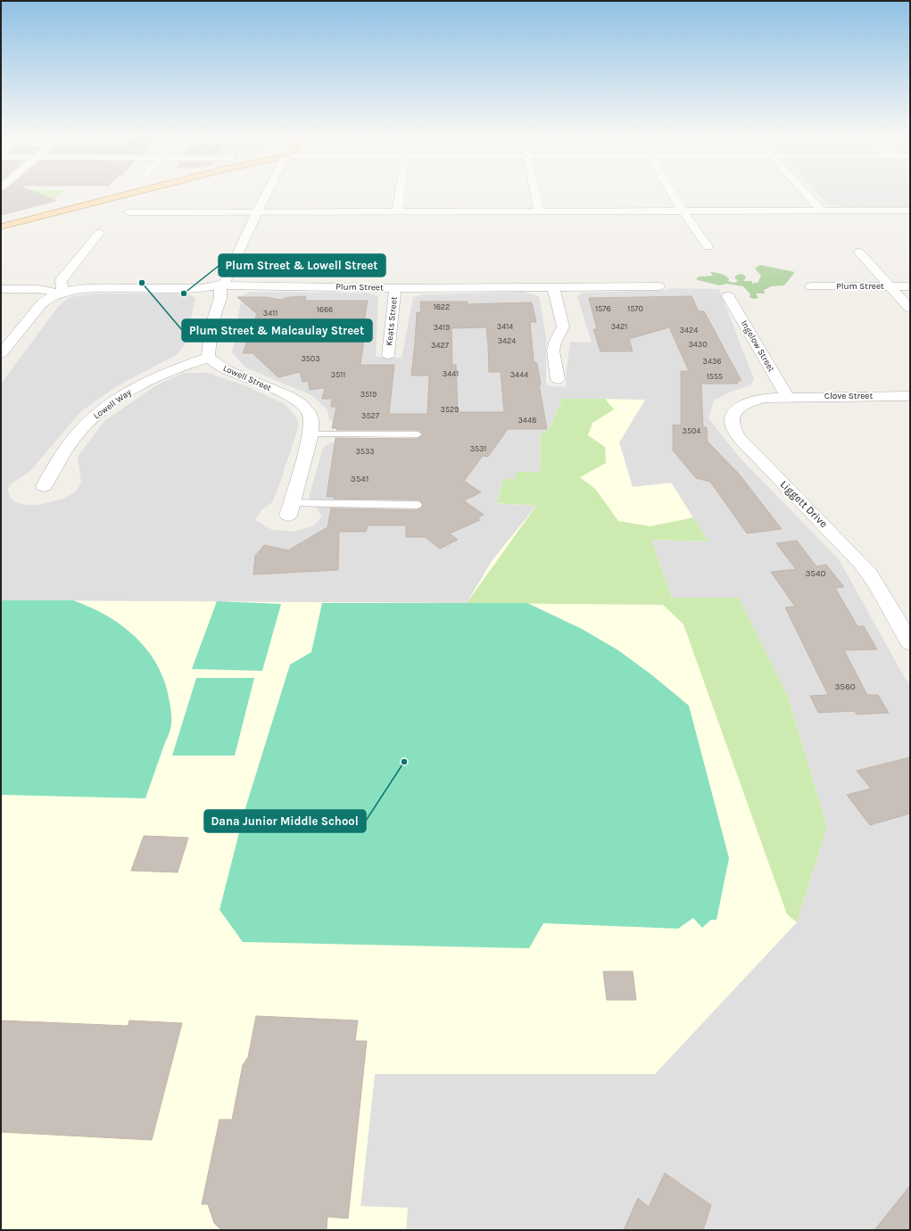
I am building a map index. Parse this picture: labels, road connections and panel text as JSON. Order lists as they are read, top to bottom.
{
  "streets": {
    "street": [
      "Plum Street",
      "Keats Street",
      "Ingelow Street",
      "Lowell Street",
      "Clove Street",
      "Lowell Way",
      "Liggett Drive"
    ]
  },
  "crossings": [
    ["Plum Street", "Keats Street"],
    ["Ingelow Street", "Clove Street"],
    ["Ingelow Street", "Liggett Drive"],
    ["Lowell Street", "Lowell Way"],
    ["Clove Street", "Liggett Drive"]
  ],
  "places": ["Plum Street & Malcaulay Street", "Plum Street & Lowell Street", "Dana Junior Middle School"],
  "house_numbers": [
    "1622",
    "1576",
    "1570",
    "1666",
    "3411",
    "3414",
    "3421",
    "3419",
    "3424",
    "3424",
    "3430",
    "3427",
    "3503",
    "3436",
    "3441",
    "3511",
    "3444",
    "1555",
    "3519",
    "3529",
    "3527",
    "3448",
    "3504",
    "3531",
    "3533",
    "3541",
    "3540",
    "3560"
  ]
}
